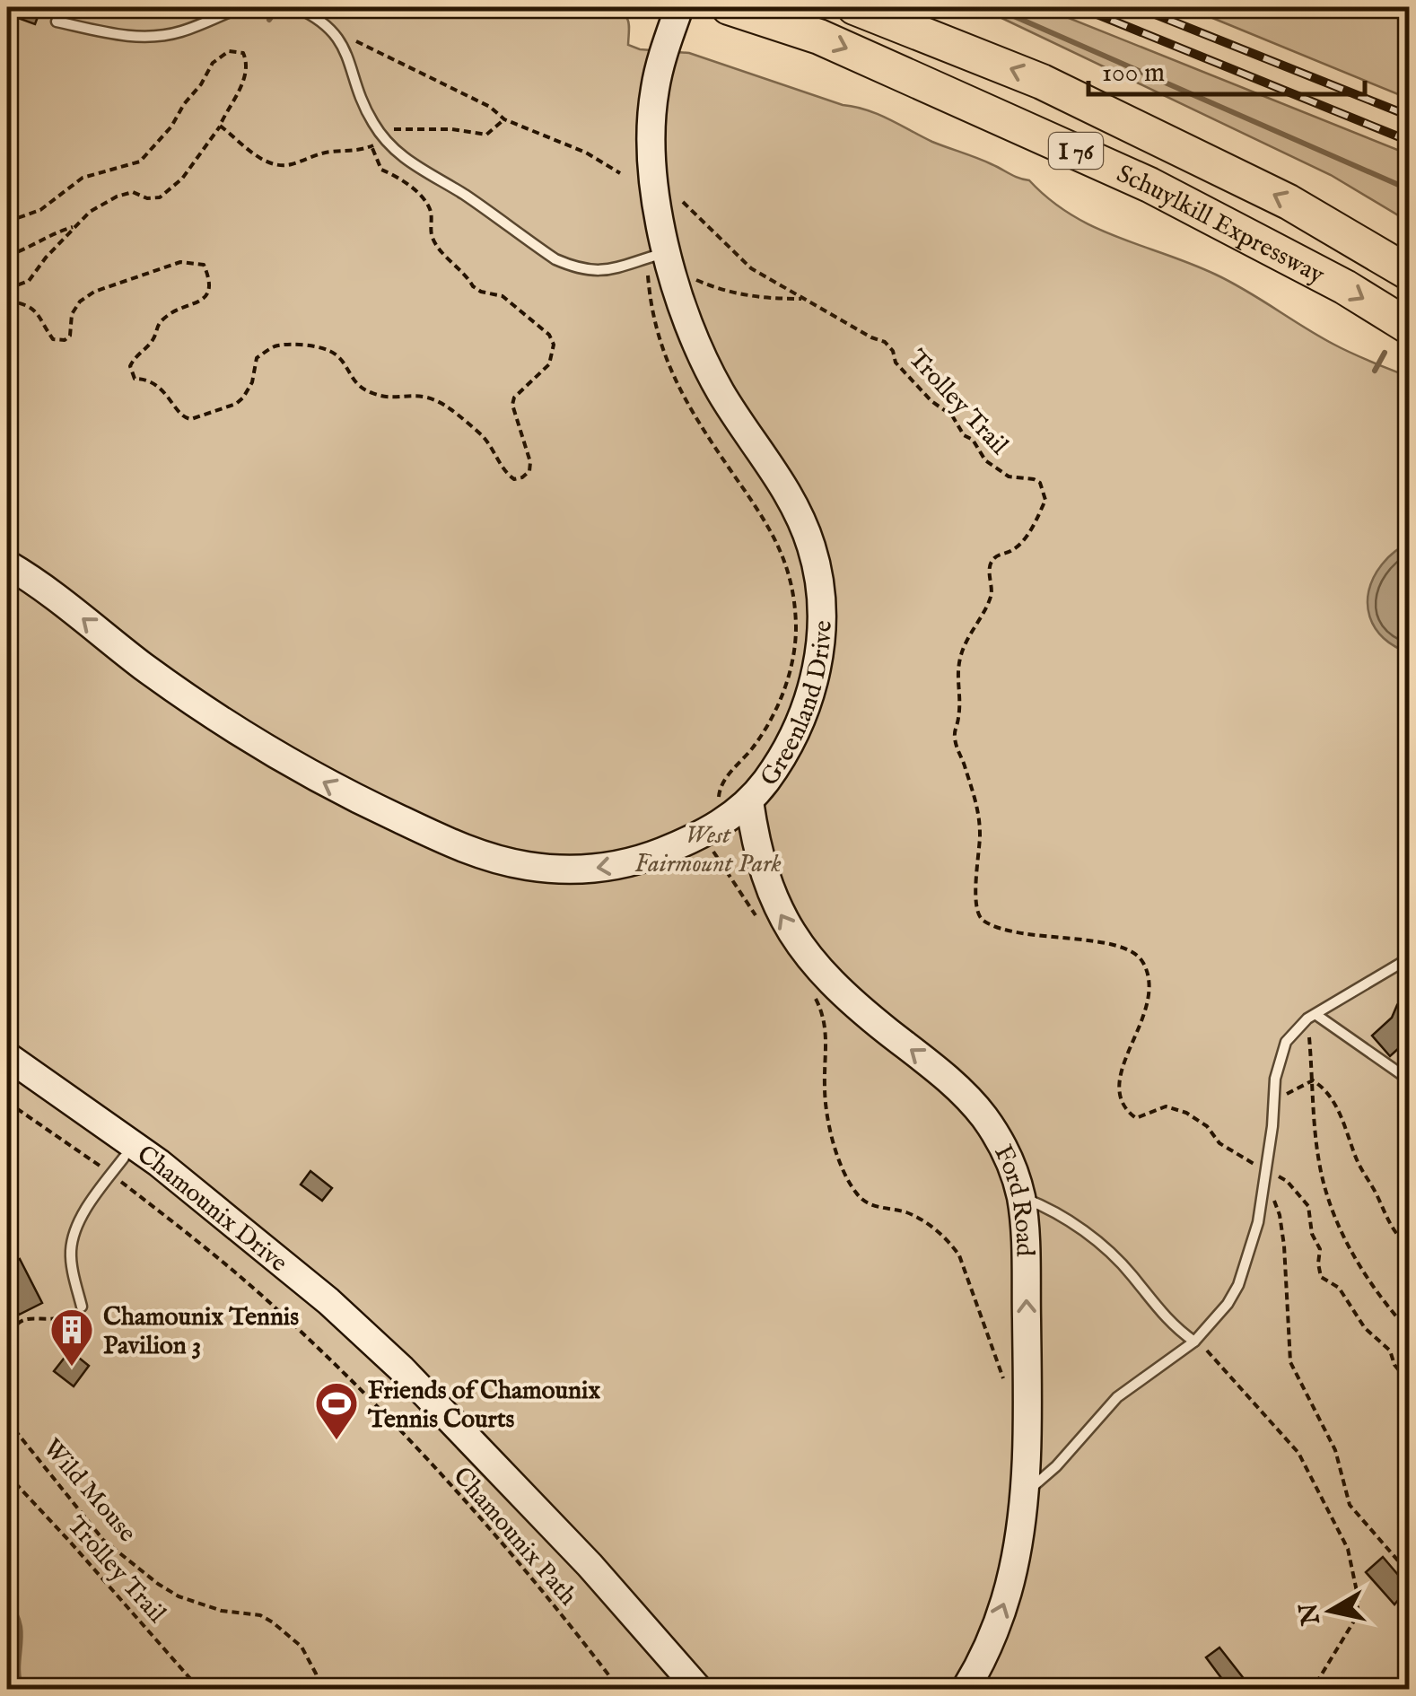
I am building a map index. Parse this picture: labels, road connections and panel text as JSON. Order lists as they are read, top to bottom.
{
  "streets": {
    "highway": ["I 76", "Schuylkill Expressway"],
    "main road": ["Greenland Drive", "Ford Road", "Chamounix Drive"],
    "path": ["Trolley Trail", "Wild Mouse", "Chamounix Path"]
  },
  "crossings": [
    ["Greenland Drive", "Ford Road"]
  ],
  "one_way": ["Greenland Drive", "Ford Road"],
  "parks": ["West Fairmount Park"],
  "places": {
    "building": ["Chamounix Tennis Pavilion 3"],
    "sports": ["Friends of Chamounix Tennis Courts"]
  },
  "scale_bar": "100 m",
  "north": "left"
}
